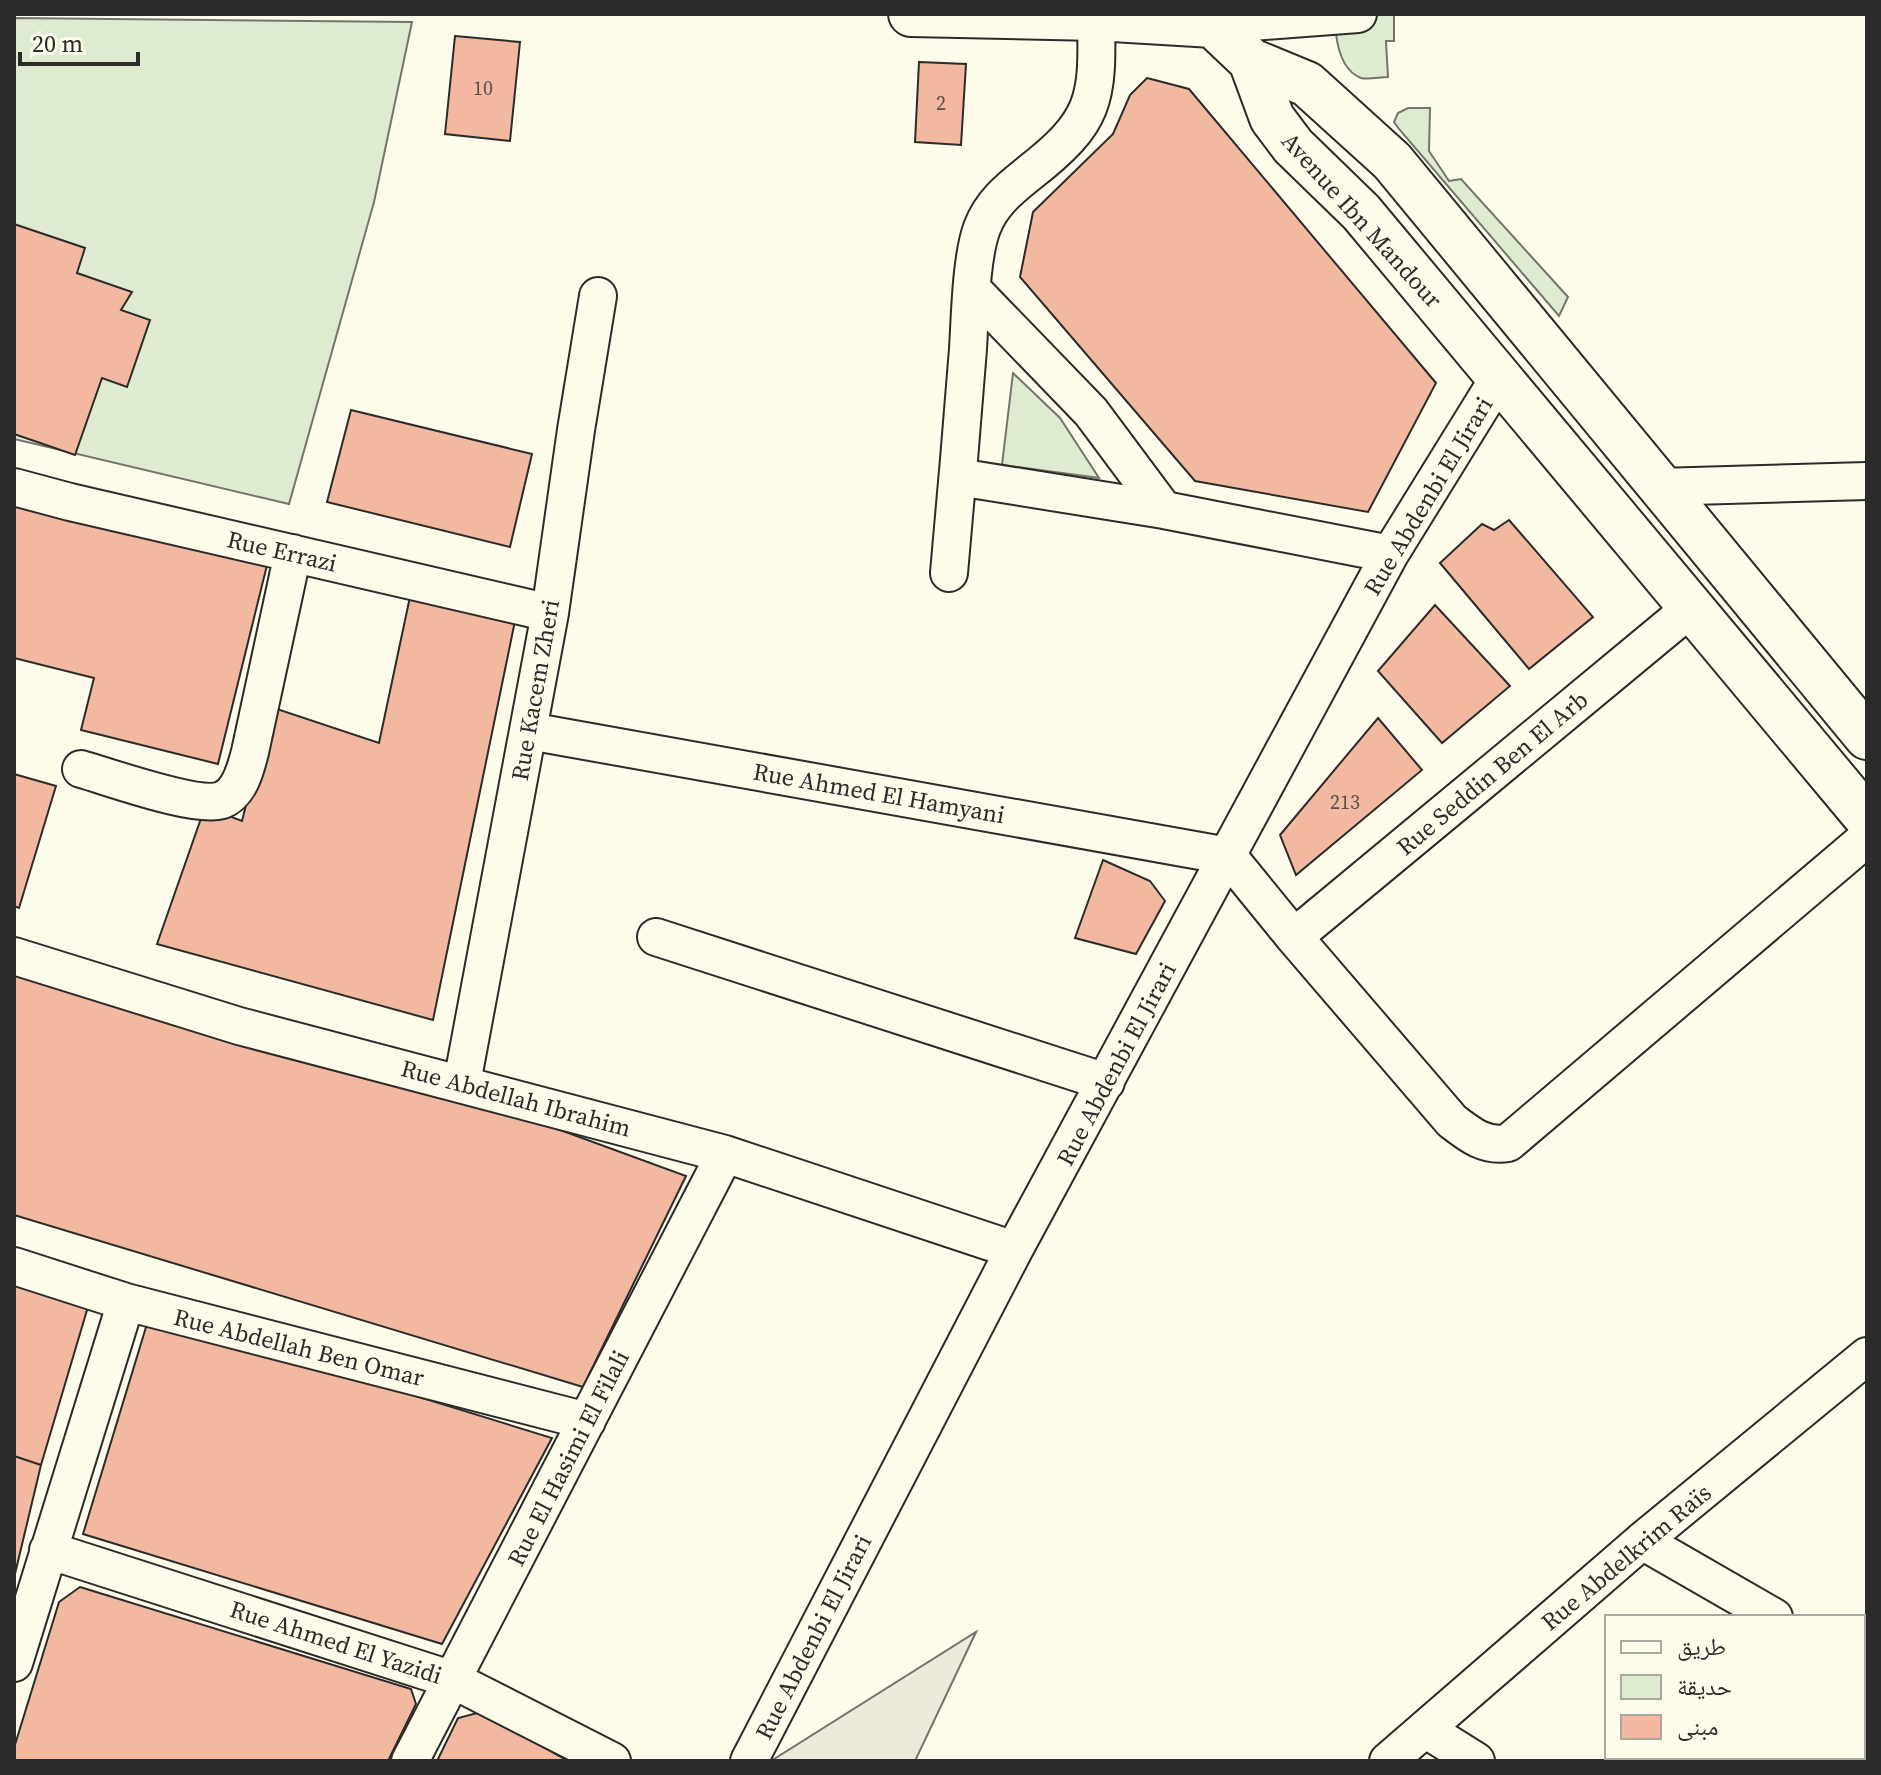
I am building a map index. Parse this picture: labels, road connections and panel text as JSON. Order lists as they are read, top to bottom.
{
  "streets": {
    "street": [
      "Avenue Ibn Mandour",
      "Rue Abdenbi El Jirari",
      "Rue Errazi",
      "Rue Kacem Zheri",
      "Rue Seddin Ben El Arb",
      "Rue Ahmed El Hamyani",
      "Rue Abdellah Ibrahim",
      "Rue Abdellah Ben Omar",
      "Rue El Hasimi El Filali",
      "Rue Abdelkrim Raïs",
      "Rue Ahmed El Yazidi"
    ]
  },
  "crossings": [
    ["Avenue Ibn Mandour", "Rue Abdenbi El Jirari"],
    ["Avenue Ibn Mandour", "Rue Seddin Ben El Arb"],
    ["Rue Abdenbi El Jirari", "Rue Ahmed El Hamyani"],
    ["Rue Abdenbi El Jirari", "Rue Abdellah Ibrahim"],
    ["Rue Errazi", "Rue Kacem Zheri"],
    ["Rue Kacem Zheri", "Rue Ahmed El Hamyani"],
    ["Rue Kacem Zheri", "Rue Abdellah Ibrahim"],
    ["Rue Abdellah Ibrahim", "Rue El Hasimi El Filali"],
    ["Rue Abdellah Ben Omar", "Rue El Hasimi El Filali"],
    ["Rue El Hasimi El Filali", "Rue Ahmed El Yazidi"]
  ],
  "house_numbers": ["10", "2", "213"],
  "legend": ["طريق", "حديقة", "مبنى"],
  "scale_bar": "20 m"
}
